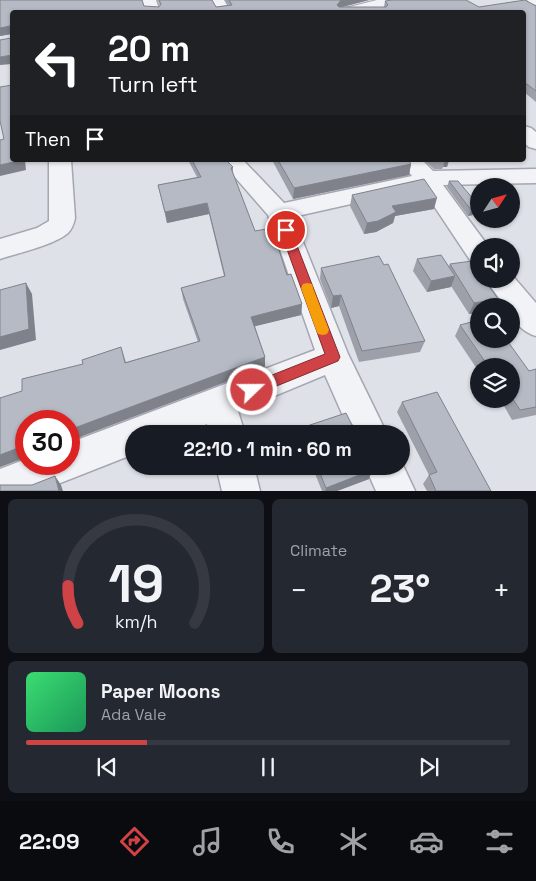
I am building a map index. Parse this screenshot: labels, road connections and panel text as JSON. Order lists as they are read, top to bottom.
{
  "north": "top right",
  "page": {
    "turn": ["20 m", "Turn left"],
    "then": "Then",
    "limit": "30",
    "trip": "22:10 · 1 min · 60 m",
    "tile": "Climate",
    "heat": ["−", "23°", "+"],
    "song": ["Paper Moons", "Ada Vale"],
    "tabs": "22:09",
    "gauge": ["19", "km/h"]
  }
}
